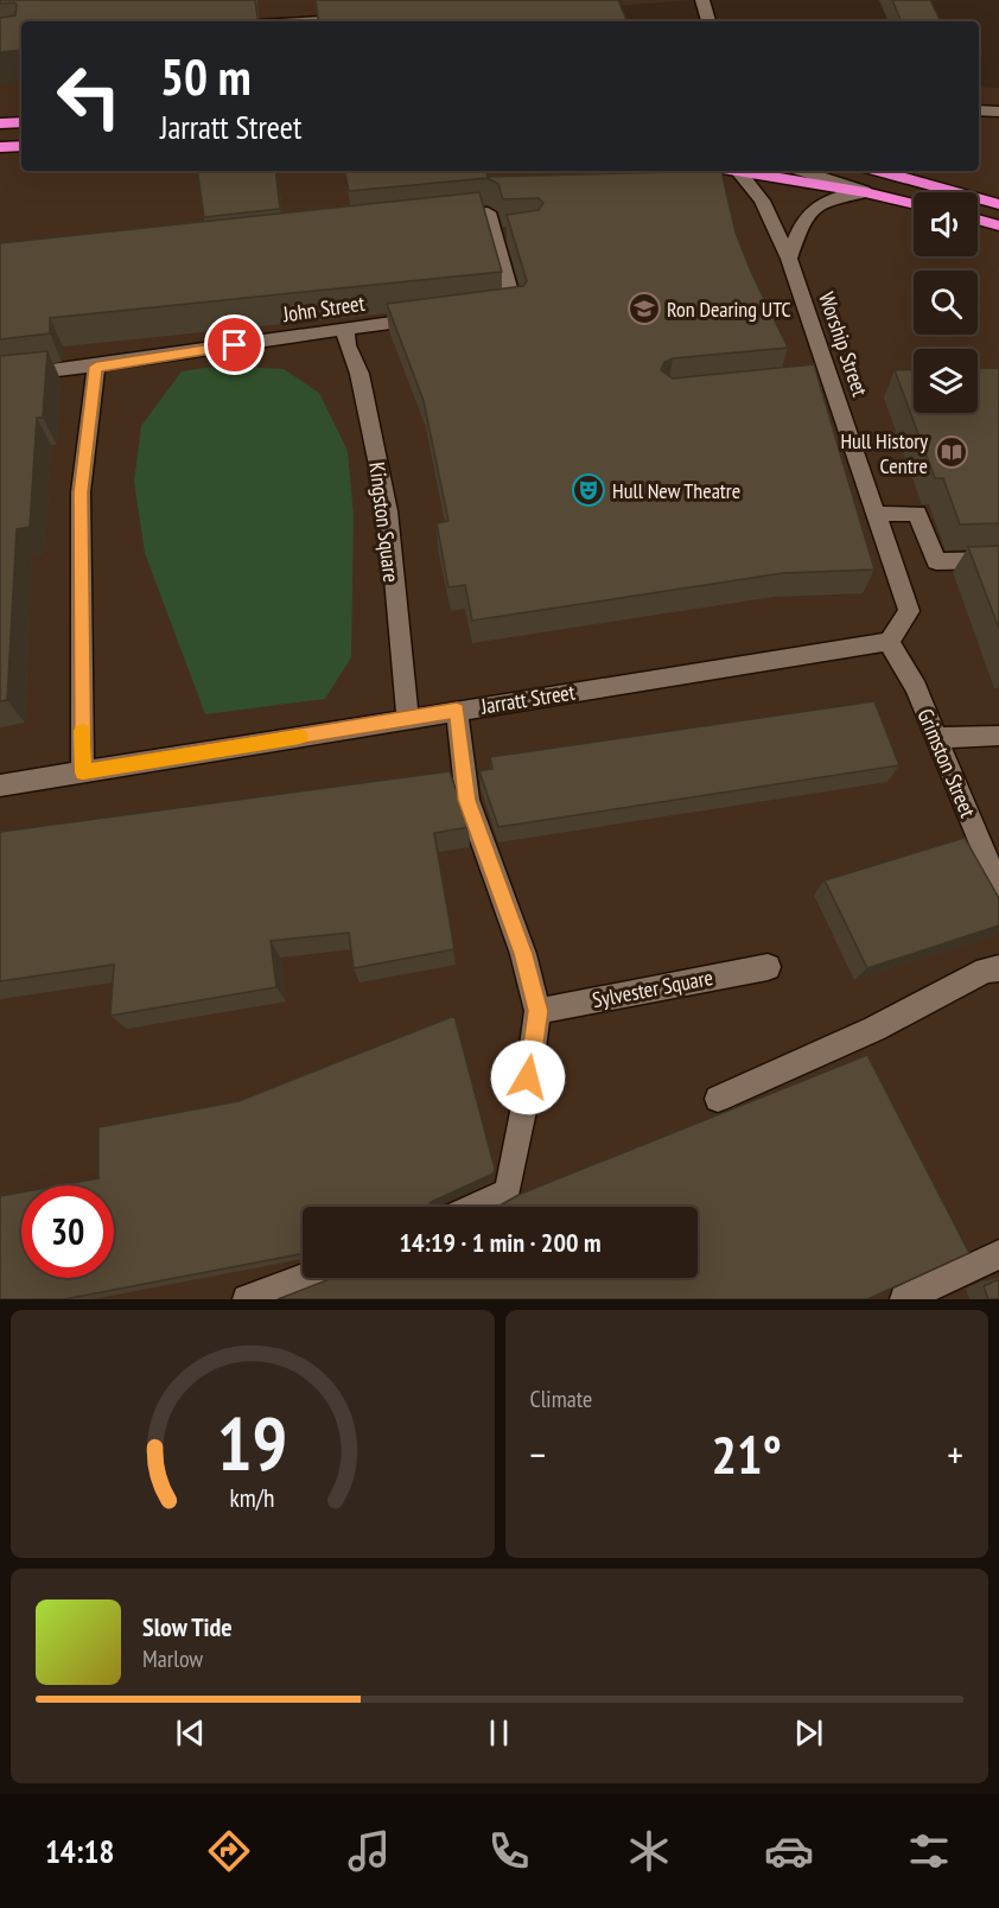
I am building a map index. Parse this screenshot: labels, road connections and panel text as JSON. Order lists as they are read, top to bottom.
{
  "streets": {
    "street": [
      "John Street",
      "Worship Street",
      "Kingston Square",
      "Jarratt Street",
      "Grimston Street",
      "Sylvester Square"
    ]
  },
  "crossings": [
    ["John Street", "Kingston Square"],
    ["Worship Street", "Jarratt Street"],
    ["Worship Street", "Grimston Street"],
    ["Kingston Square", "Jarratt Street"],
    ["Jarratt Street", "Grimston Street"]
  ],
  "places": {
    "school or university": ["Ron Dearing UTC"],
    "library": ["Hull History Centre"],
    "theatre": ["Hull New Theatre"]
  },
  "page": {
    "turn": ["50 m", "Jarratt Street"],
    "limit": "30",
    "trip": "14:19 · 1 min · 200 m",
    "tile": "Climate",
    "heat": ["−", "21°", "+"],
    "song": ["Slow Tide", "Marlow"],
    "tabs": "14:18",
    "gauge": ["19", "km/h"]
  }
}
